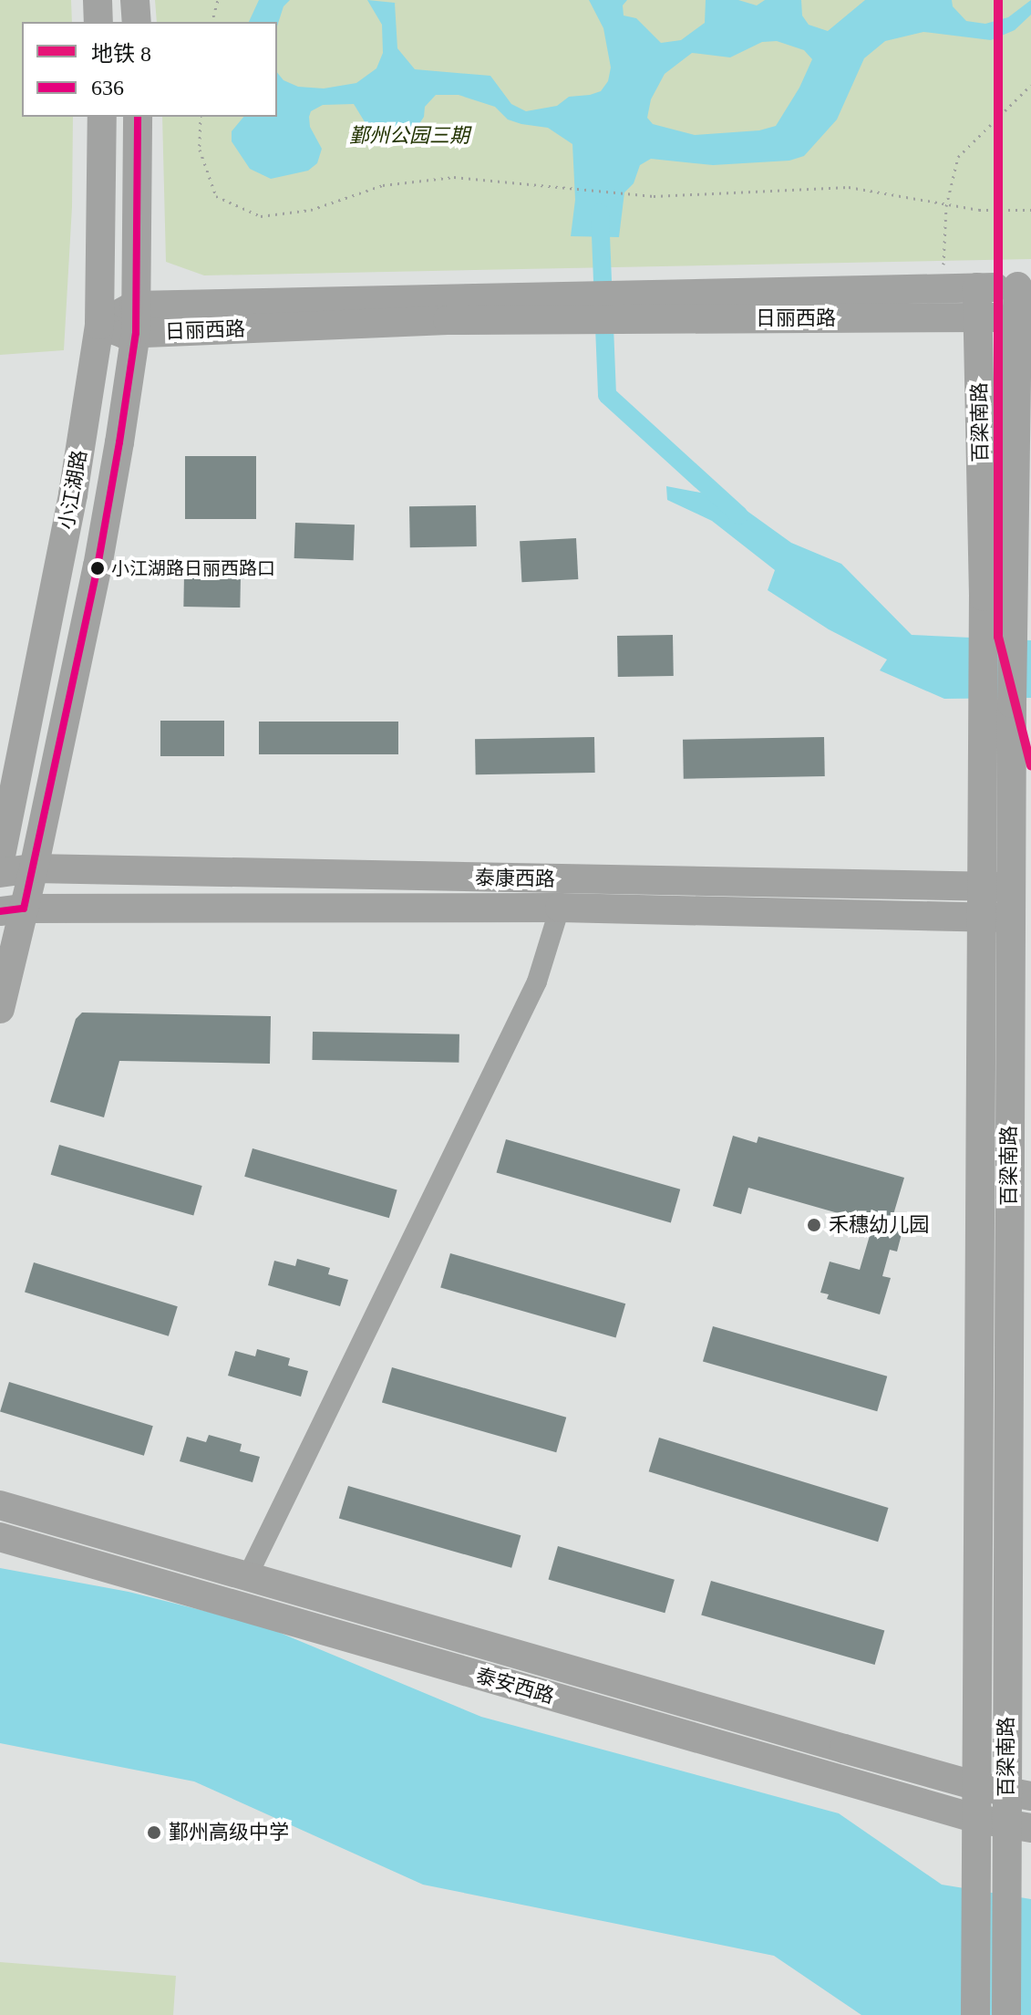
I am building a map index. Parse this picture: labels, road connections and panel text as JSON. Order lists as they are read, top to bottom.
{
  "streets": {
    "main road": [
      "日丽西路",
      "百梁南路",
      "小江湖路",
      "泰康西路",
      "泰安西路"
    ]
  },
  "crossings": [
    ["日丽西路", "百梁南路"],
    ["日丽西路", "小江湖路"],
    ["百梁南路", "泰康西路"],
    ["百梁南路", "泰安西路"],
    ["小江湖路", "泰康西路"]
  ],
  "parks": ["鄞州公园三期"],
  "places": ["小江湖路日丽西路口", "禾穗幼儿园", "鄞州高级中学"],
  "lines": ["metro line 8", "transit line 636"],
  "legend": ["地铁 8", "636"]
}
